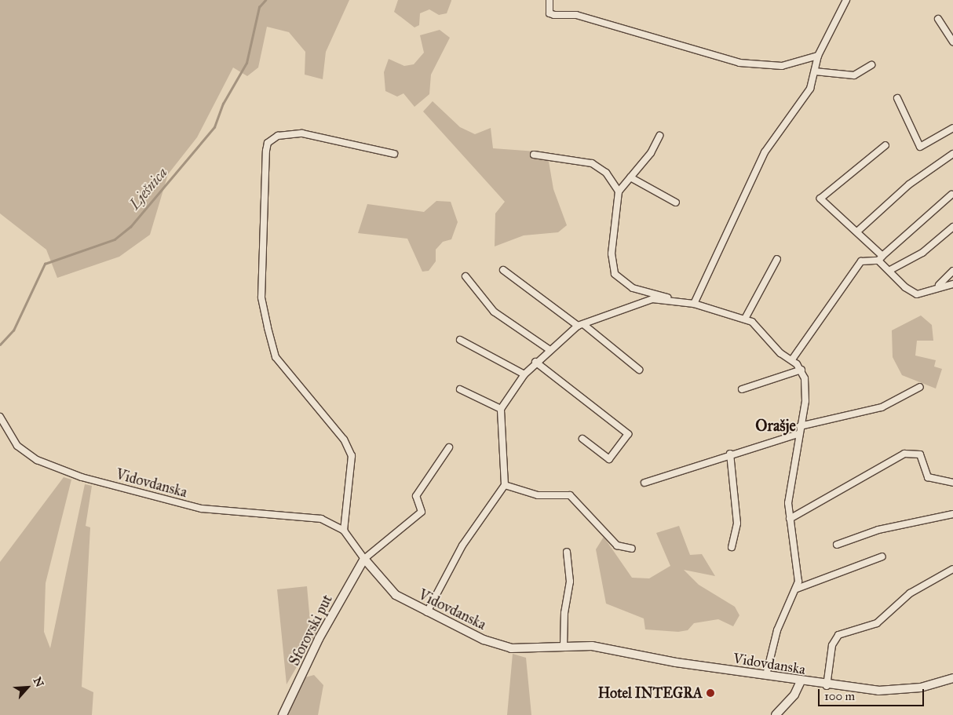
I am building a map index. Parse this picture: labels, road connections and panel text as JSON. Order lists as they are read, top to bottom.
{
  "streets": {
    "street": ["Vidovdanska", "Sforovski put"]
  },
  "crossings": [
    ["Vidovdanska", "Sforovski put"]
  ],
  "districts": ["Orašje"],
  "water": ["Lješnica"],
  "places": ["Hotel INTEGRA"],
  "scale_bar": "100 m",
  "north": "top right"
}
